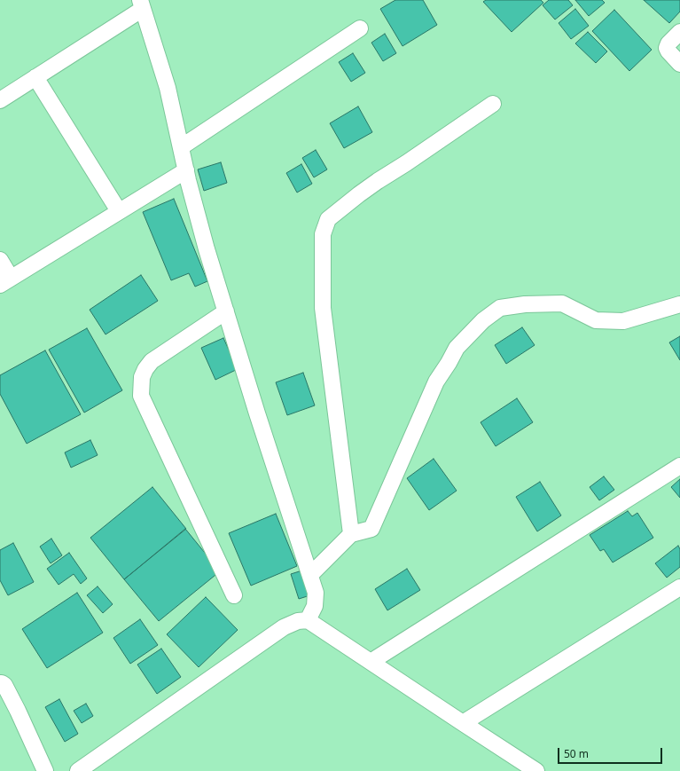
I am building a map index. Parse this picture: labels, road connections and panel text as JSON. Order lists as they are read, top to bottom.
{
  "scale_bar": "50 m"
}
